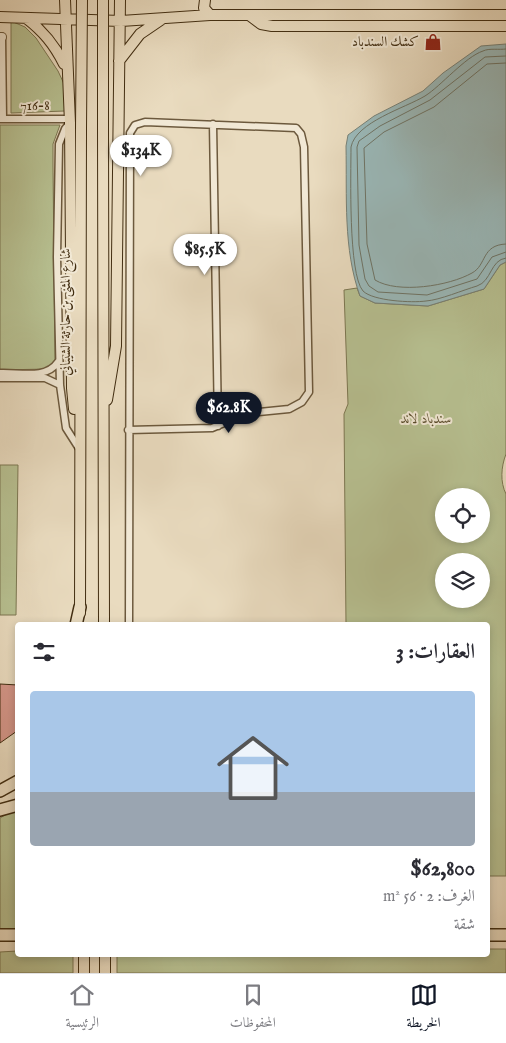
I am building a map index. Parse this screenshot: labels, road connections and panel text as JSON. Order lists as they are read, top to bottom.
{
  "streets": {
    "main road": ["شارع المثنى بن حارثة الشيباني"],
    "street": ["716-8"]
  },
  "parks": ["سندباد لاند"],
  "places": {
    "shop": ["كشك السندباد"]
  },
  "page": {
    "price": ["$134K", "$85.5K", "$62.8K"],
    "heading": "العقارات: 3",
    "list": [
      {
        "name": "$62,800",
        "note": "الغرف: 2 · 56 m² · شقة"
      }
    ],
    "tabs": ["الخريطة", "المحفوظات", "الرئيسية"]
  }
}
